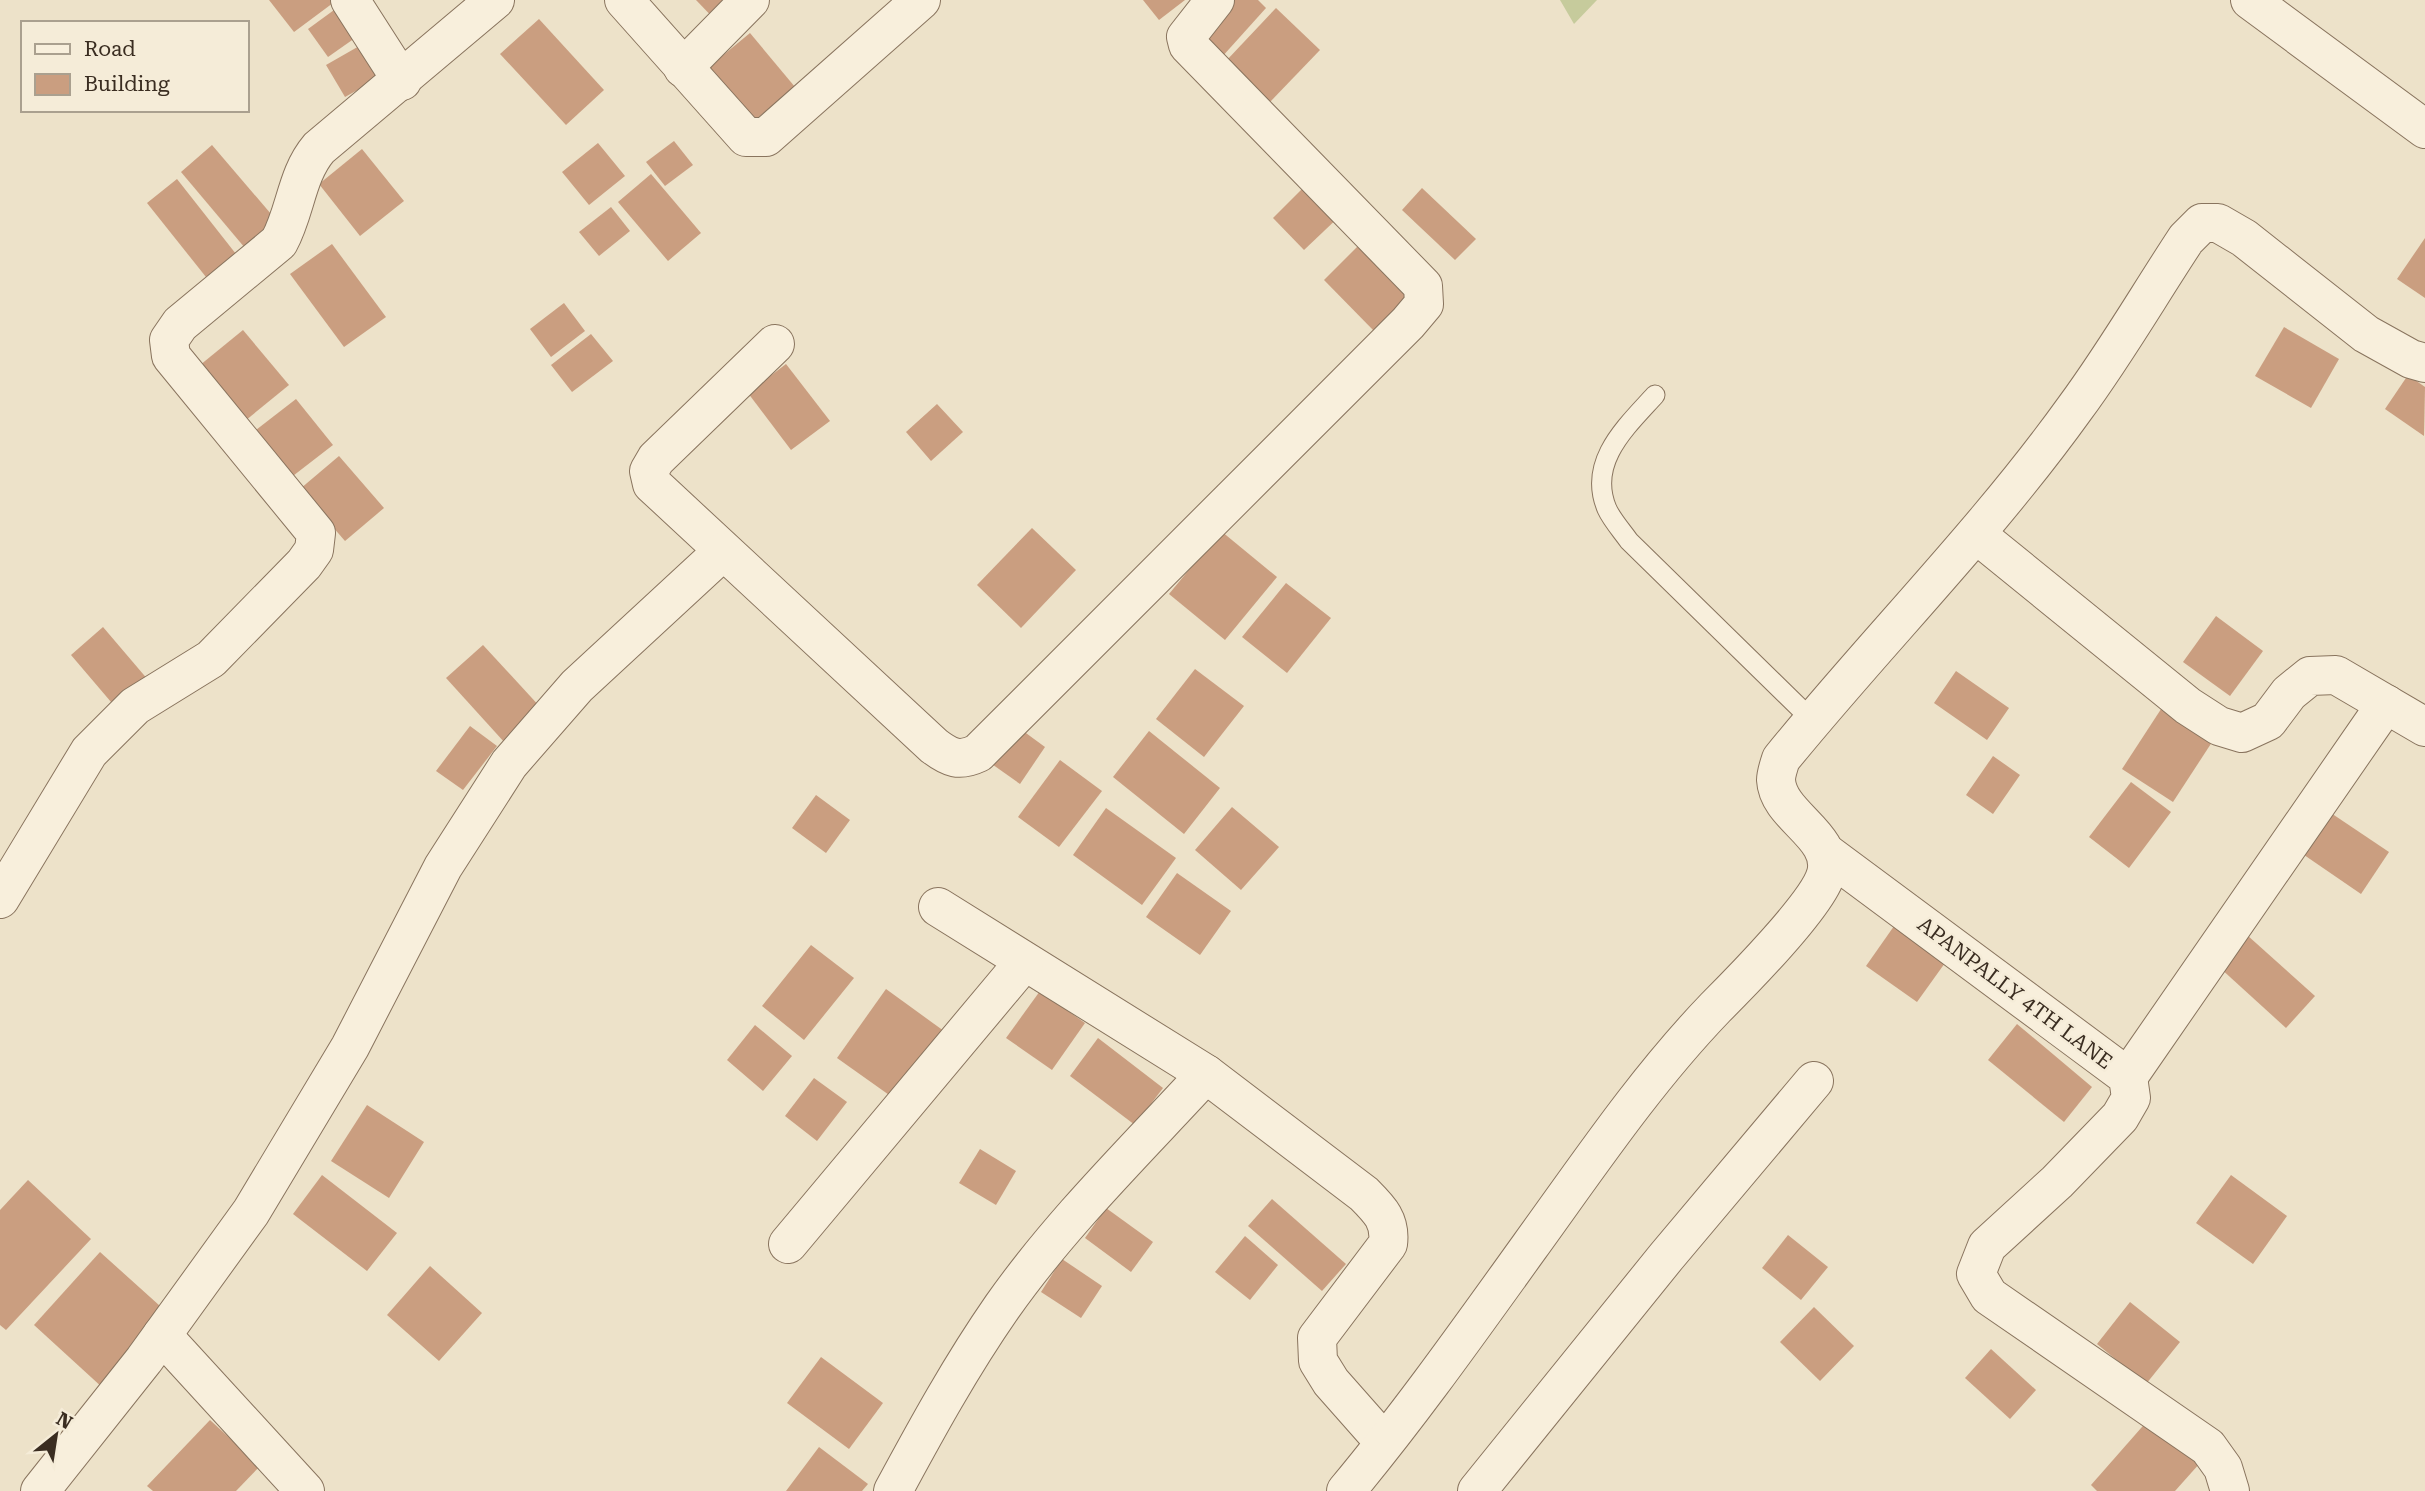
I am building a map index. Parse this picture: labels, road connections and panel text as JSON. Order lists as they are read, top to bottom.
{
  "streets": {
    "street": ["APANPALLY 4TH LANE"]
  },
  "legend": ["Road", "Building"],
  "north": "top right"
}
